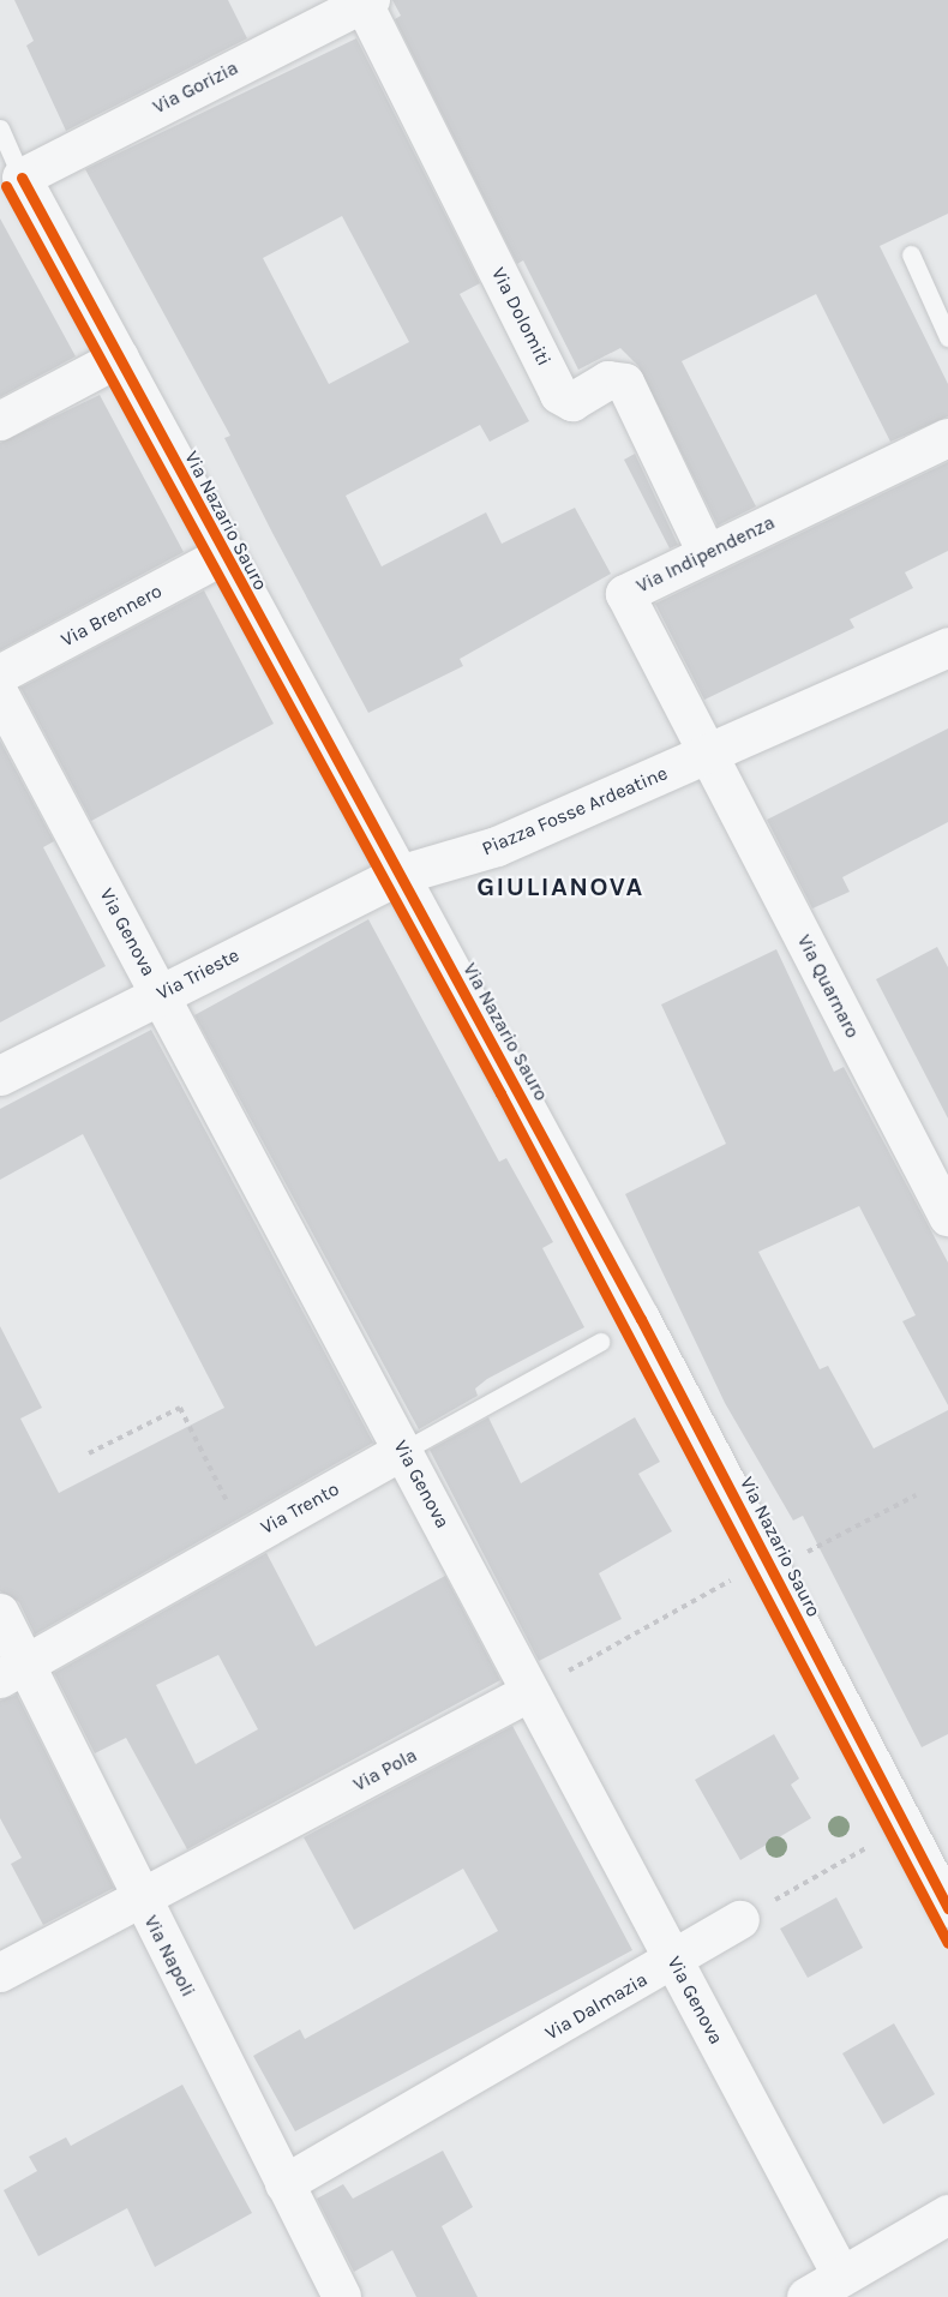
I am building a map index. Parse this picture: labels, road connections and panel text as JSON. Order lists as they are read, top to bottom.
{
  "streets": {
    "street": [
      "Via Gorizia",
      "Via Dolomiti",
      "Via Nazario Sauro",
      "Via Indipendenza",
      "Via Brennero",
      "Piazza Fosse Ardeatine",
      "Via Genova",
      "Via Trieste",
      "Via Quarnaro",
      "Via Trento",
      "Via Pola",
      "Via Napoli",
      "Via Dalmazia"
    ]
  },
  "crossings": [
    ["Via Gorizia", "Via Dolomiti"],
    ["Via Gorizia", "Via Nazario Sauro"],
    ["Via Dolomiti", "Via Indipendenza"],
    ["Via Nazario Sauro", "Via Brennero"],
    ["Via Nazario Sauro", "Piazza Fosse Ardeatine"],
    ["Via Nazario Sauro", "Via Trieste"],
    ["Via Indipendenza", "Piazza Fosse Ardeatine"],
    ["Via Indipendenza", "Via Quarnaro"],
    ["Piazza Fosse Ardeatine", "Via Trieste"],
    ["Piazza Fosse Ardeatine", "Via Quarnaro"],
    ["Via Genova", "Via Trieste"],
    ["Via Genova", "Via Trento"],
    ["Via Genova", "Via Pola"],
    ["Via Genova", "Via Dalmazia"],
    ["Via Trento", "Via Napoli"],
    ["Via Pola", "Via Napoli"],
    ["Via Napoli", "Via Dalmazia"]
  ],
  "districts": ["GIULIANOVA"]
}
